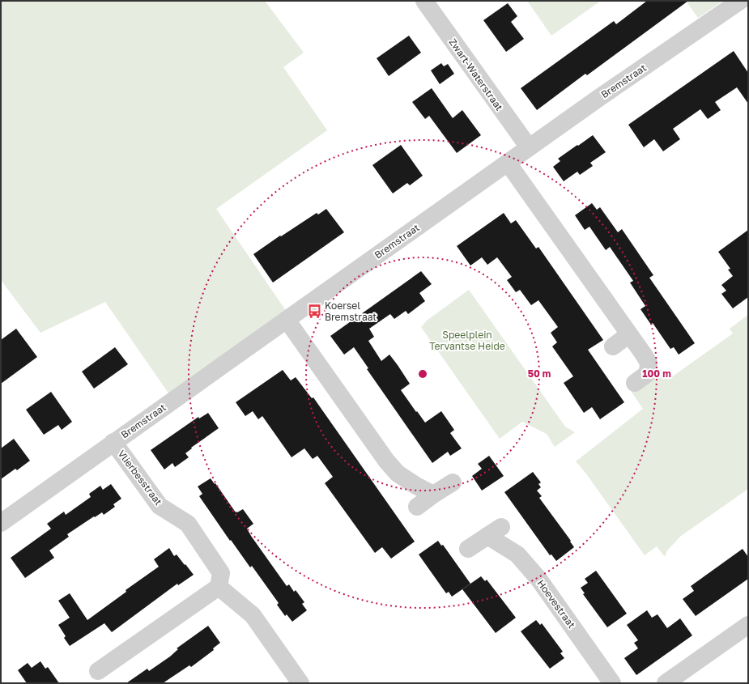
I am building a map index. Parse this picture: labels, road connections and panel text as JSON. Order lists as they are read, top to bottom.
{
  "streets": {
    "street": [
      "Zwart-Waterstraat",
      "Bremstraat",
      "Vlierbesstraat",
      "Hoevestraat"
    ]
  },
  "crossings": [
    ["Zwart-Waterstraat", "Bremstraat"],
    ["Bremstraat", "Vlierbesstraat"]
  ],
  "parks": ["Speelplein Tervantse Heide"],
  "places": {
    "bus stop": ["Koersel Bremstraat"]
  },
  "rings": ["50 m", "100 m"]
}
